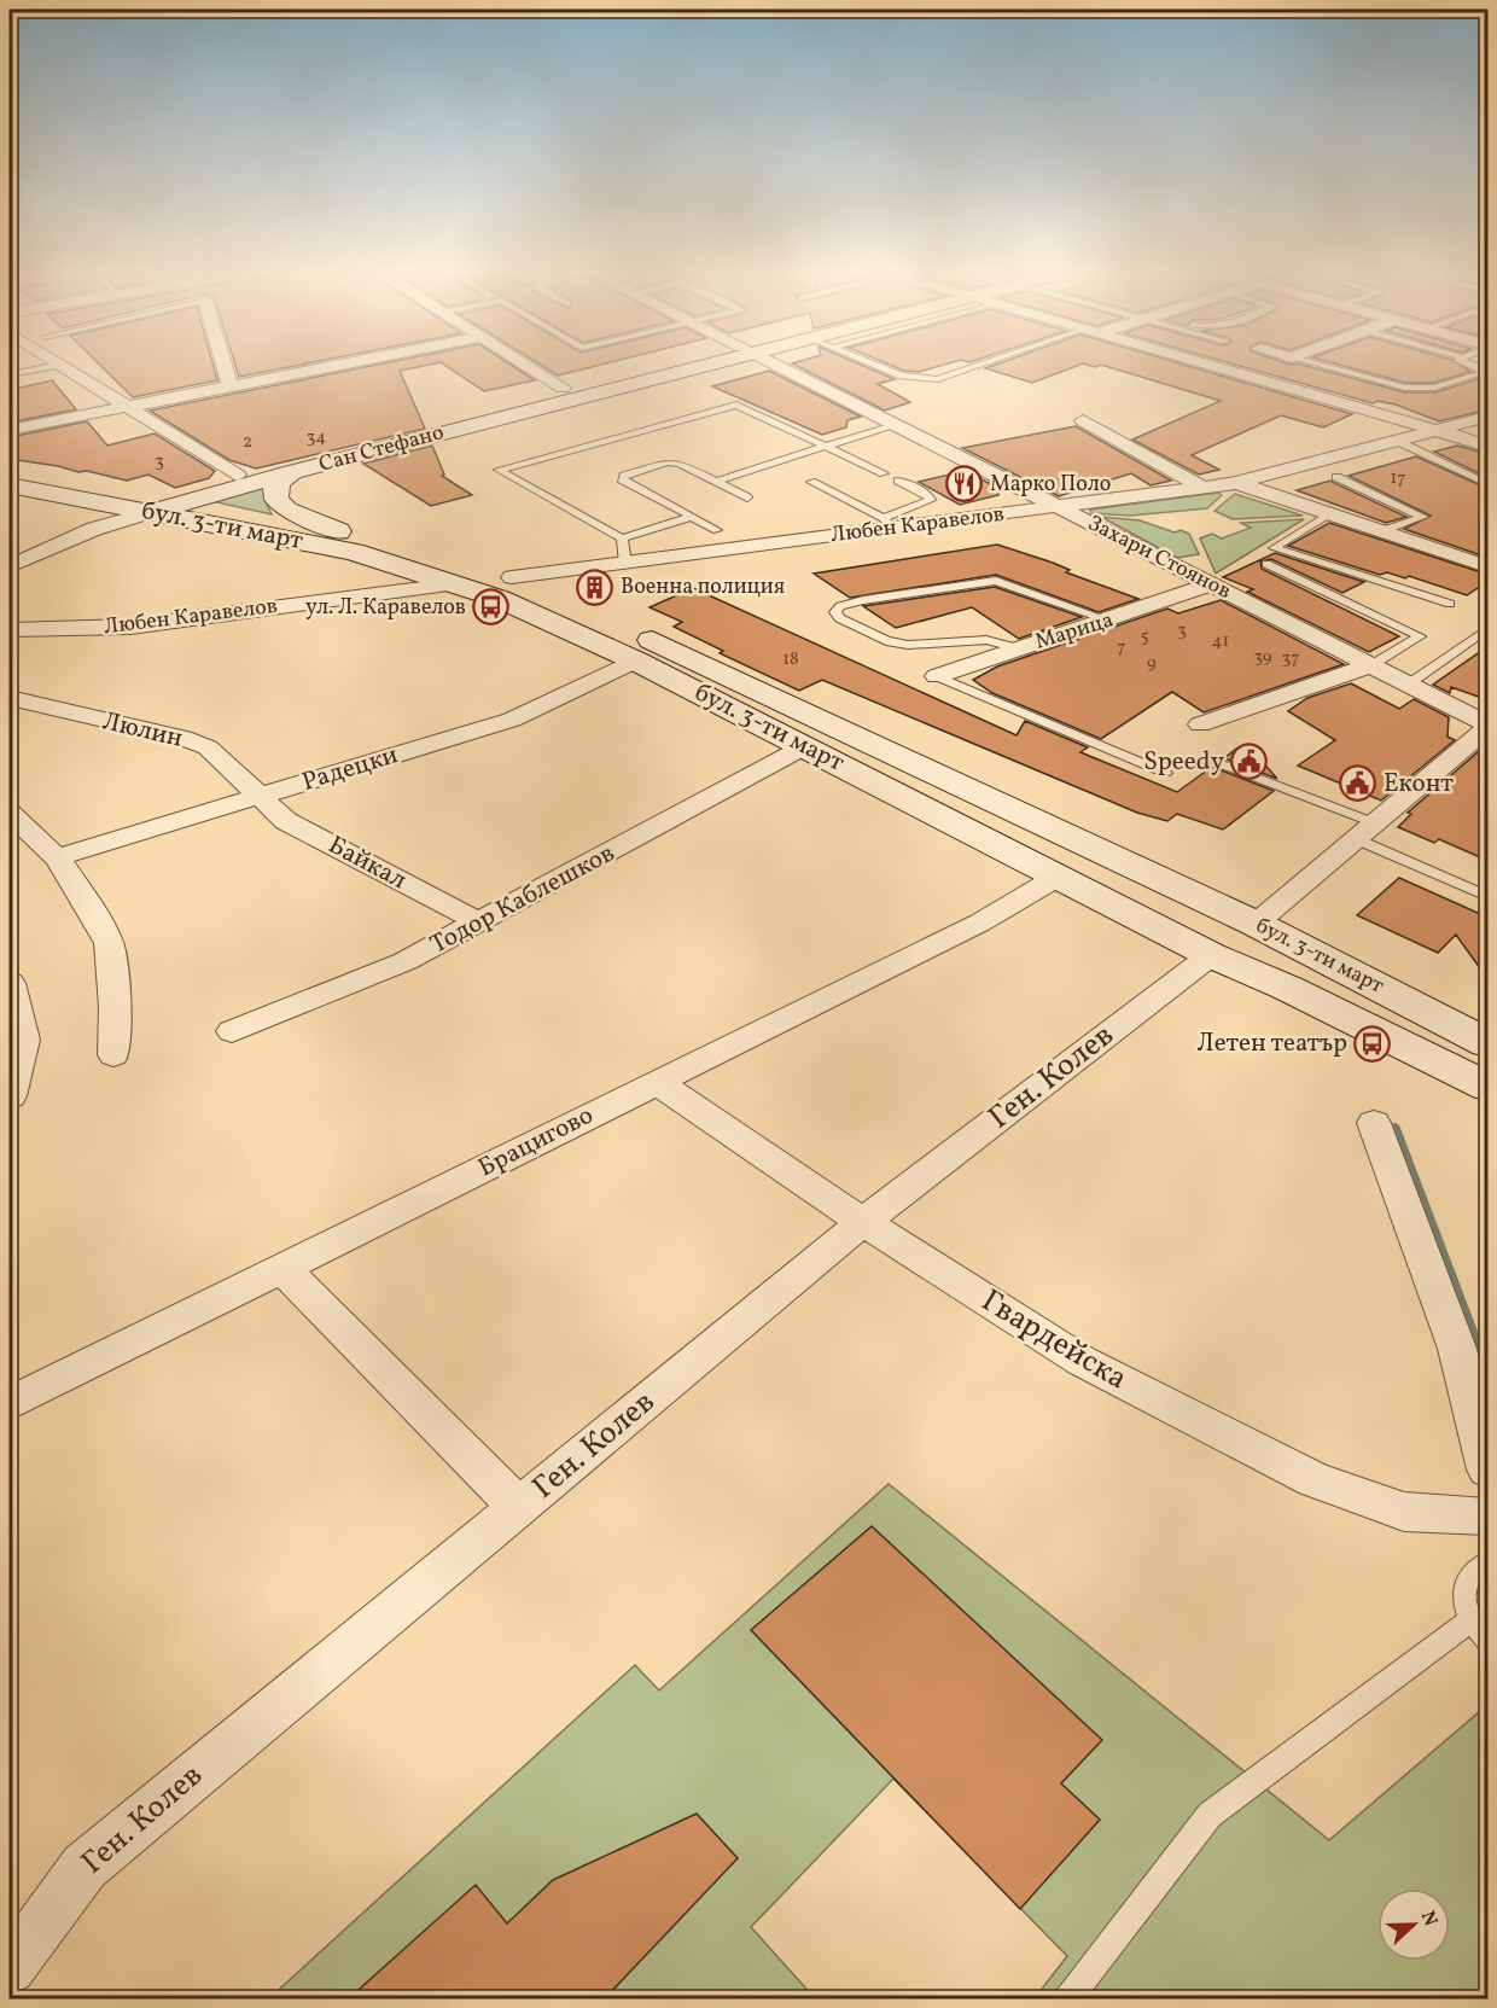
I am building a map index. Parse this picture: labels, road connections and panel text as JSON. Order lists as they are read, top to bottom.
{
  "streets": {
    "main road": ["Сан Стефано", "бул. 3-ти март"],
    "street": [
      "Любен Каравелов",
      "Захари Стоянов",
      "Марица",
      "Люлин",
      "Радецки",
      "Байкал",
      "Тодор Каблешков",
      "Ген. Колев",
      "Брацигово",
      "Гвардейска"
    ]
  },
  "crossings": [
    ["Сан Стефано", "бул. 3-ти март"],
    ["Любен Каравелов", "бул. 3-ти март"],
    ["Любен Каравелов", "Захари Стоянов"],
    ["бул. 3-ти март", "Радецки"],
    ["бул. 3-ти март", "Тодор Каблешков"],
    ["бул. 3-ти март", "Ген. Колев"],
    ["бул. 3-ти март", "Брацигово"],
    ["Захари Стоянов", "Марица"],
    ["Люлин", "Радецки"],
    ["Люлин", "Байкал"],
    ["Радецки", "Байкал"],
    ["Байкал", "Тодор Каблешков"],
    ["Ген. Колев", "Гвардейска"],
    ["Брацигово", "Гвардейска"]
  ],
  "places": {
    "restaurant": ["Марко Поло"],
    "building": ["Военна полиция"],
    "bus stop": ["ул. Л. Каравелов", "Летен театър"],
    "public building": ["Speedy", "Еконт"]
  },
  "house_numbers": [
    "34",
    "2",
    "3",
    "17",
    "3",
    "5",
    "41",
    "7",
    "39",
    "37",
    "18",
    "9"
  ],
  "north": "right"
}
